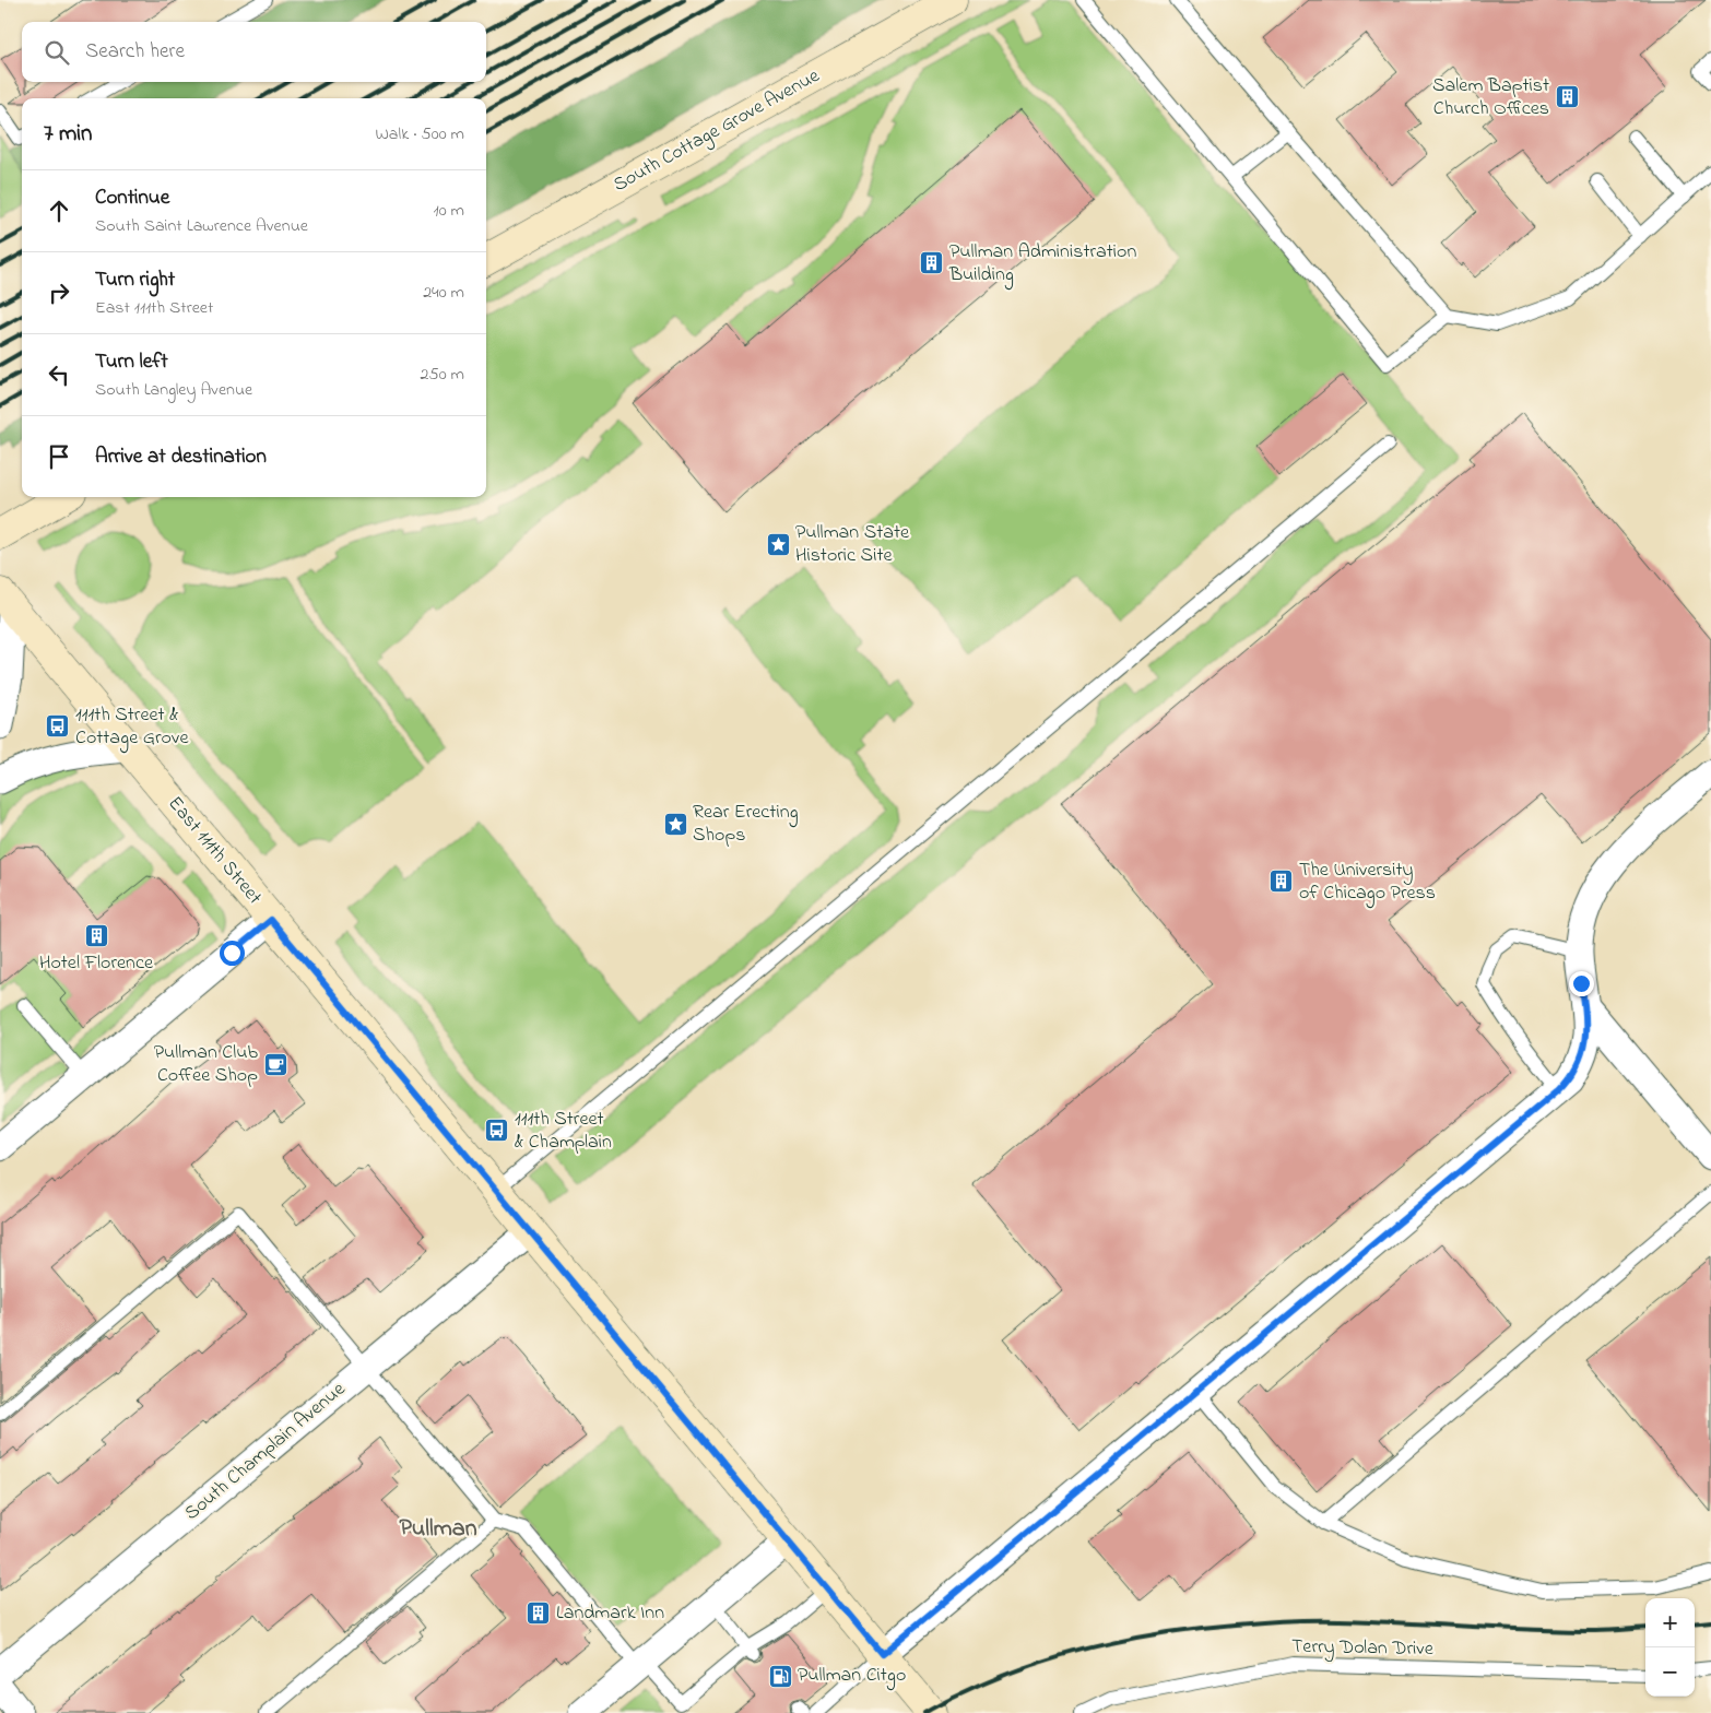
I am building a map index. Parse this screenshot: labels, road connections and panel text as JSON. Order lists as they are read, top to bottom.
{
  "streets": {
    "main road": ["South Cottage Grove Avenue", "East 111th Street"],
    "street": ["South Champlain Avenue"],
    "lane": ["Terry Dolan Drive"]
  },
  "crossings": [
    ["East 111th Street", "South Champlain Avenue"]
  ],
  "districts": ["Pullman"],
  "places": {
    "building": [
      "Salem Baptist Church Offices",
      "Pullman Administration Building",
      "The University of Chicago Press",
      "Hotel Florence",
      "Landmark Inn"
    ],
    "place": ["Pullman State Historic Site", "Rear Erecting Shops"],
    "bus stop": ["111th Street & Cottage Grove", "111th Street & Champlain"],
    "cafe": ["Pullman Club Coffee Shop"],
    "fuel station": ["Pullman Citgo"]
  },
  "page": {
    "search": "Search here",
    "heading": ["7 min", "Walk · 500 m"],
    "list": [
      ["Continue", "South Saint Lawrence Avenue", "10 m"],
      ["Turn right", "East 111th Street", "240 m"],
      ["Turn left", "South Langley Avenue", "250 m"],
      "Arrive at destination"
    ],
    "map_buttons": ["+", "−"]
  }
}
